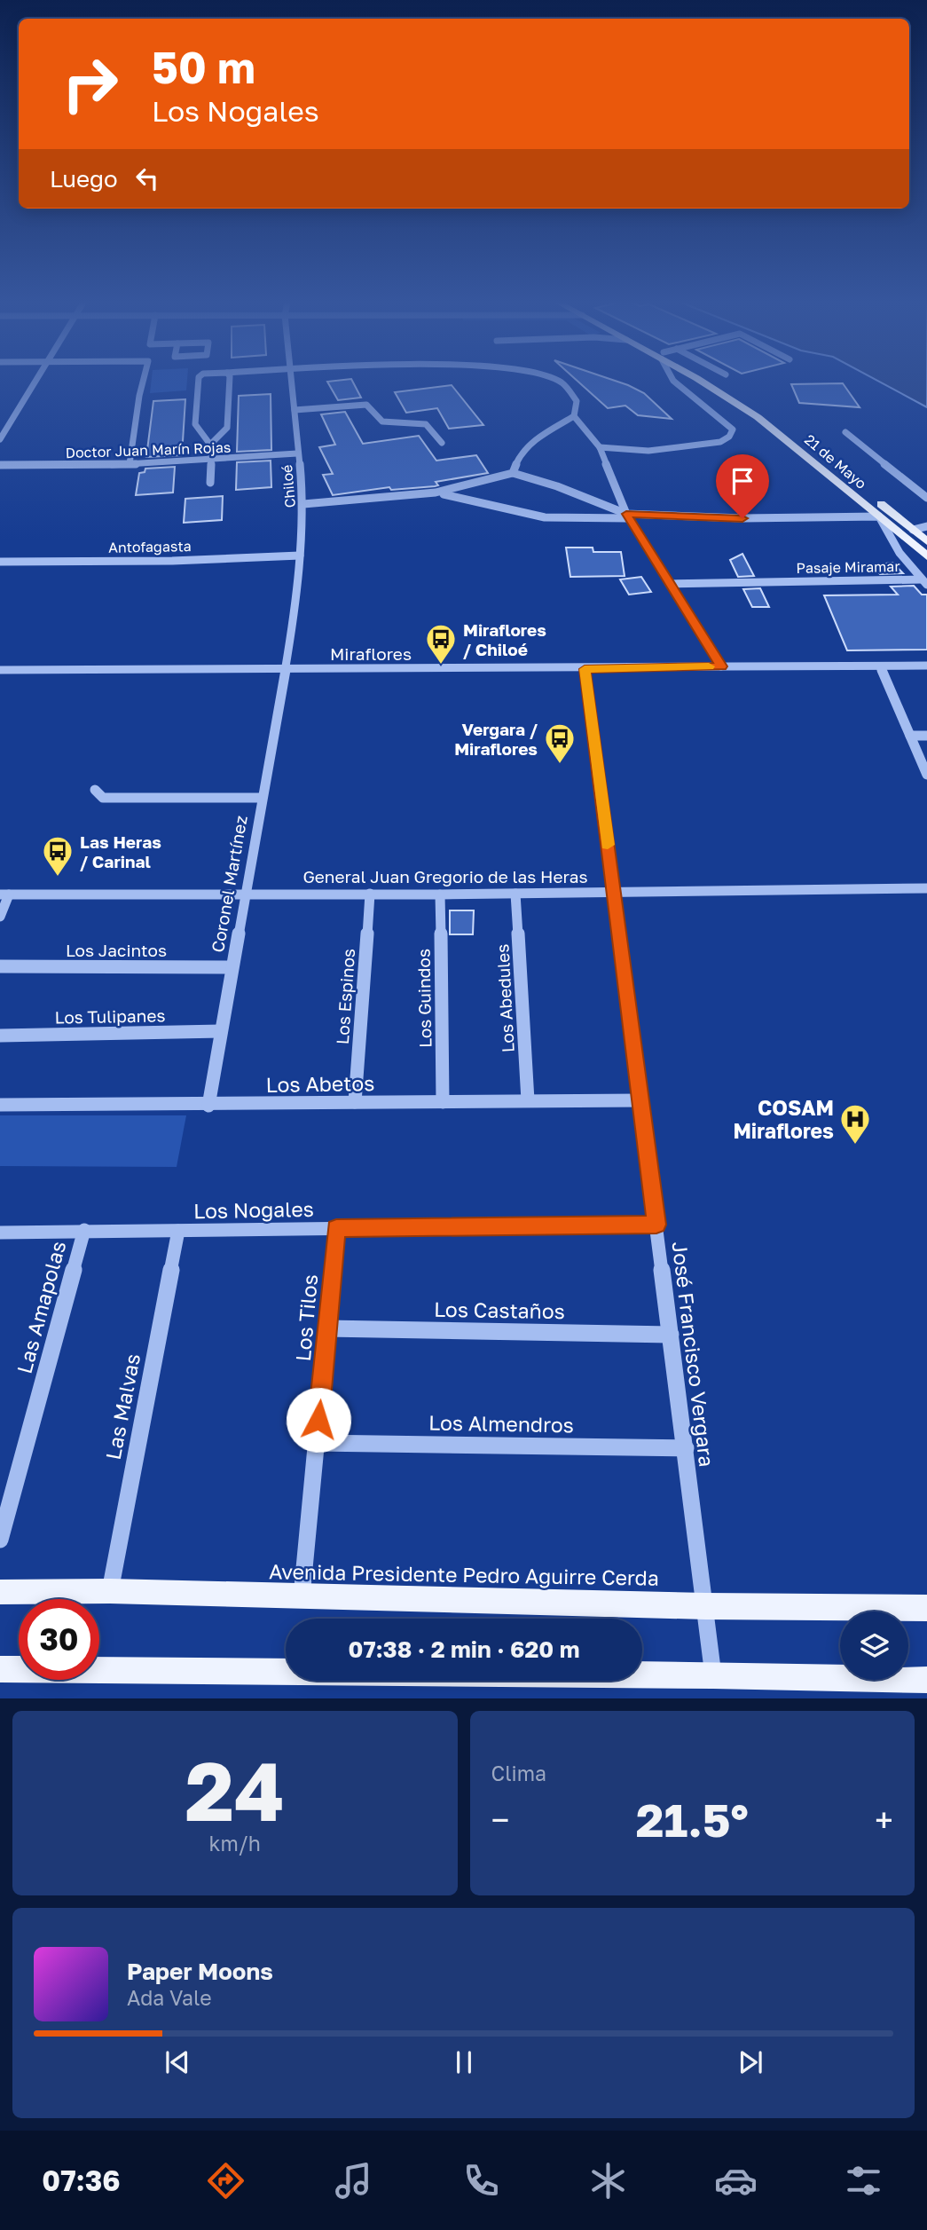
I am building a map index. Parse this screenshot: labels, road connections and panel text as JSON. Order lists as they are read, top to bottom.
{
  "streets": {
    "main road": ["21 de Mayo", "Avenida Presidente Pedro Aguirre Cerda"],
    "street": [
      "Doctor Juan Marín Rojas",
      "Chiloé",
      "Antofagasta",
      "Pasaje Miramar",
      "Miraflores",
      "General Juan Gregorio de las Heras",
      "Coronel Martínez",
      "Los Jacintos",
      "Los Espinos",
      "Los Guindos",
      "Los Abedules",
      "Los Tulipanes",
      "Los Abetos",
      "Los Nogales",
      "Las Amapolas",
      "Los Castaños",
      "Los Tilos",
      "José Francisco Vergara",
      "Las Malvas",
      "Los Almendros"
    ]
  },
  "crossings": [
    ["Doctor Juan Marín Rojas", "Chiloé"],
    ["21 de Mayo", "Pasaje Miramar"],
    ["Chiloé", "Antofagasta"],
    ["Chiloé", "Miraflores"],
    ["Chiloé", "Coronel Martínez"],
    ["Miraflores", "Coronel Martínez"],
    ["Miraflores", "José Francisco Vergara"],
    ["General Juan Gregorio de las Heras", "Coronel Martínez"],
    ["General Juan Gregorio de las Heras", "Los Espinos"],
    ["General Juan Gregorio de las Heras", "Los Guindos"],
    ["General Juan Gregorio de las Heras", "Los Abedules"],
    ["General Juan Gregorio de las Heras", "José Francisco Vergara"],
    ["Coronel Martínez", "Los Jacintos"],
    ["Coronel Martínez", "Los Tulipanes"],
    ["Coronel Martínez", "Los Abetos"],
    ["Los Espinos", "Los Abetos"],
    ["Los Guindos", "Los Abetos"],
    ["Los Abedules", "Los Abetos"],
    ["Los Abetos", "José Francisco Vergara"],
    ["Los Nogales", "Las Amapolas"],
    ["Los Nogales", "Los Tilos"],
    ["Los Nogales", "José Francisco Vergara"],
    ["Los Nogales", "Las Malvas"],
    ["Los Castaños", "Los Tilos"],
    ["Los Castaños", "José Francisco Vergara"],
    ["Los Tilos", "Los Almendros"],
    ["Los Tilos", "Avenida Presidente Pedro Aguirre Cerda"],
    ["José Francisco Vergara", "Los Almendros"],
    ["José Francisco Vergara", "Avenida Presidente Pedro Aguirre Cerda"],
    ["Las Malvas", "Avenida Presidente Pedro Aguirre Cerda"]
  ],
  "places": {
    "bus stop": ["Miraflores / Chiloé", "Vergara / Miraflores", "Las Heras / Carinal"],
    "hospital": ["COSAM Miraflores"]
  },
  "page": {
    "turn": ["50 m", "Los Nogales"],
    "then": "Luego",
    "limit": "30",
    "trip": "07:38 · 2 min · 620 m",
    "tile": [
      ["24", "km/h"],
      "Clima"
    ],
    "heat": ["−", "21.5°", "+"],
    "song": ["Paper Moons", "Ada Vale"],
    "tabs": "07:36"
  }
}
